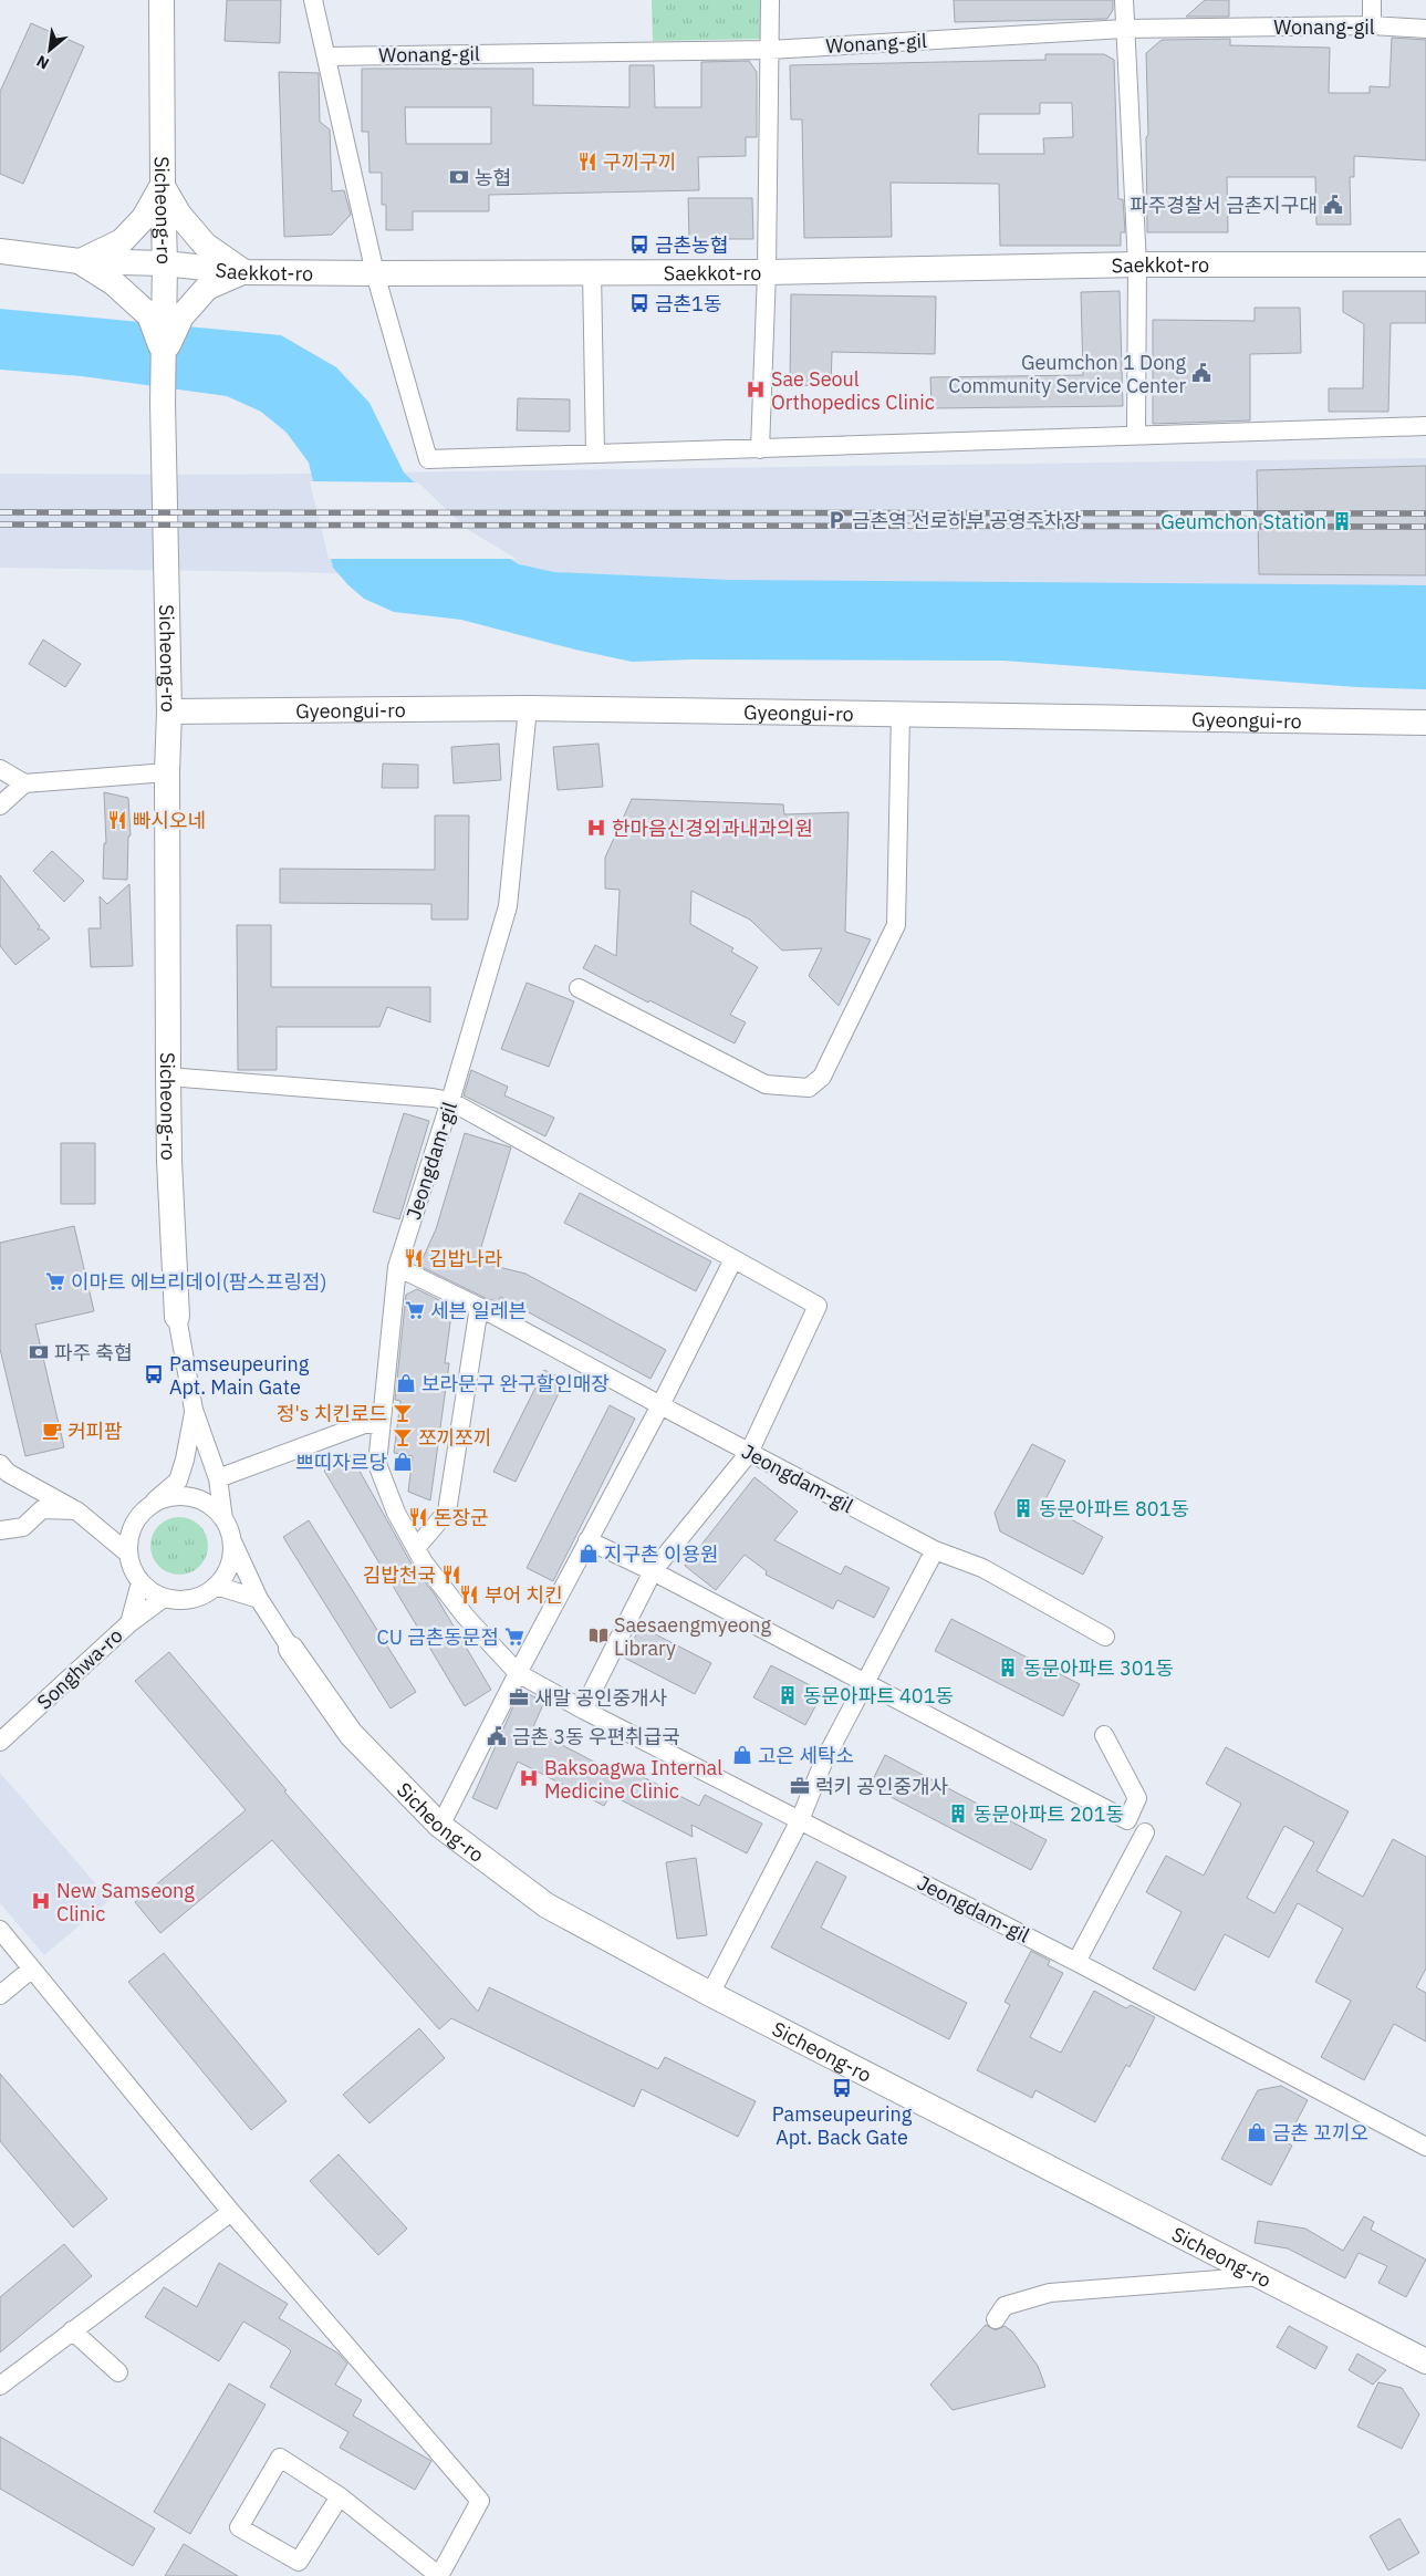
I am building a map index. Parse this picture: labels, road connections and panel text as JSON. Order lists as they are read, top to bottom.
{
  "streets": {
    "street": [
      "Wonang-gil",
      "Sicheong-ro",
      "Saekkot-ro",
      "Gyeongui-ro",
      "Jeongdam-gil",
      "Songhwa-ro"
    ]
  },
  "crossings": [
    ["Sicheong-ro", "Saekkot-ro"],
    ["Sicheong-ro", "Gyeongui-ro"],
    ["Gyeongui-ro", "Jeongdam-gil"]
  ],
  "places": {
    "restaurant": [
      "구끼구끼",
      "빠시오네",
      "김밥나라",
      "돈장군",
      "김밥천국",
      "부어 치킨"
    ],
    "bank": ["농협", "파주 축협"],
    "public building": ["파주경찰서 금촌지구대", "Geumchon 1 Dong Community Service Center", "금촌 3동 우편취급국"],
    "bus stop": [
      "금촌농협",
      "금촌1동",
      "Pamseupeuring Apt. Main Gate",
      "Pamseupeuring Apt. Back Gate"
    ],
    "hospital": [
      "Sae Seoul Orthopedics Clinic",
      "한마음신경외과내과의원",
      "Baksoagwa Internal Medicine Clinic",
      "New Samseong Clinic"
    ],
    "parking": ["금촌역 선로하부 공영주차장"],
    "building": [
      "Geumchon Station",
      "동문아파트 801동",
      "동문아파트 301동",
      "동문아파트 401동",
      "동문아파트 201동"
    ],
    "supermarket": ["이마트 에브리데이(팜스프링점)", "세븐 일레븐", "CU 금촌동문점"],
    "shop": [
      "보라문구 완구할인매장",
      "쁘띠자르당",
      "지구촌 이용원",
      "고은 세탁소",
      "금촌 꼬끼오"
    ],
    "bar": ["정's 치킨로드", "쪼끼쪼끼"],
    "cafe": ["커피팜"],
    "library": ["Saesaengmyeong Library"],
    "office": ["새말 공인중개사", "럭키 공인중개사"]
  },
  "north": "bottom left"
}
